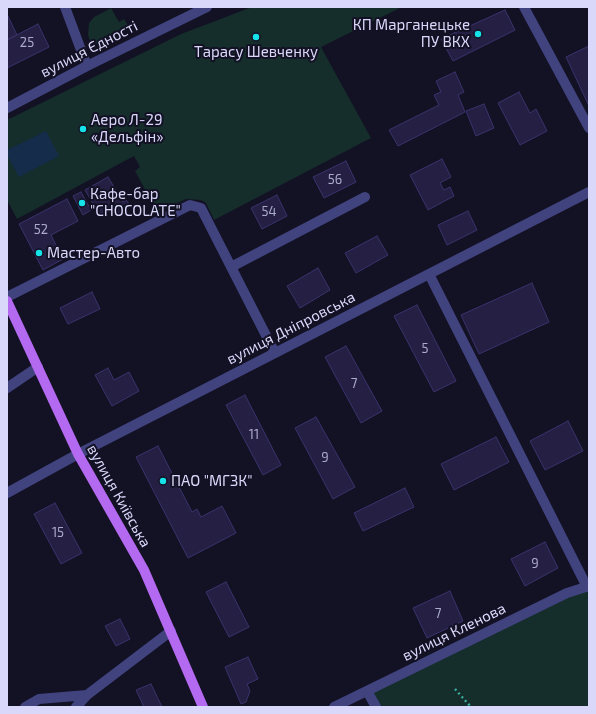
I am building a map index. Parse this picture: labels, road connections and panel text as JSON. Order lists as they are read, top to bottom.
{
  "streets": {
    "main road": ["вулиця Київська"],
    "street": ["вулиця Єдності", "вулиця Дніпровська", "вулиця Кленова"]
  },
  "crossings": [
    ["вулиця Дніпровська", "вулиця Київська"]
  ],
  "places": [
    "КП Марганецьке ПУ ВКХ",
    "Тарасу Шевченку",
    "Аеро Л-29 «Дельфін»",
    "Кафе-бар \"CHOCOLATE\"",
    "Мастер-Авто",
    "ПАО \"МГЗК\""
  ],
  "house_numbers": [
    "25",
    "56",
    "54",
    "52",
    "5",
    "7",
    "11",
    "9",
    "15",
    "9",
    "7"
  ]
}
